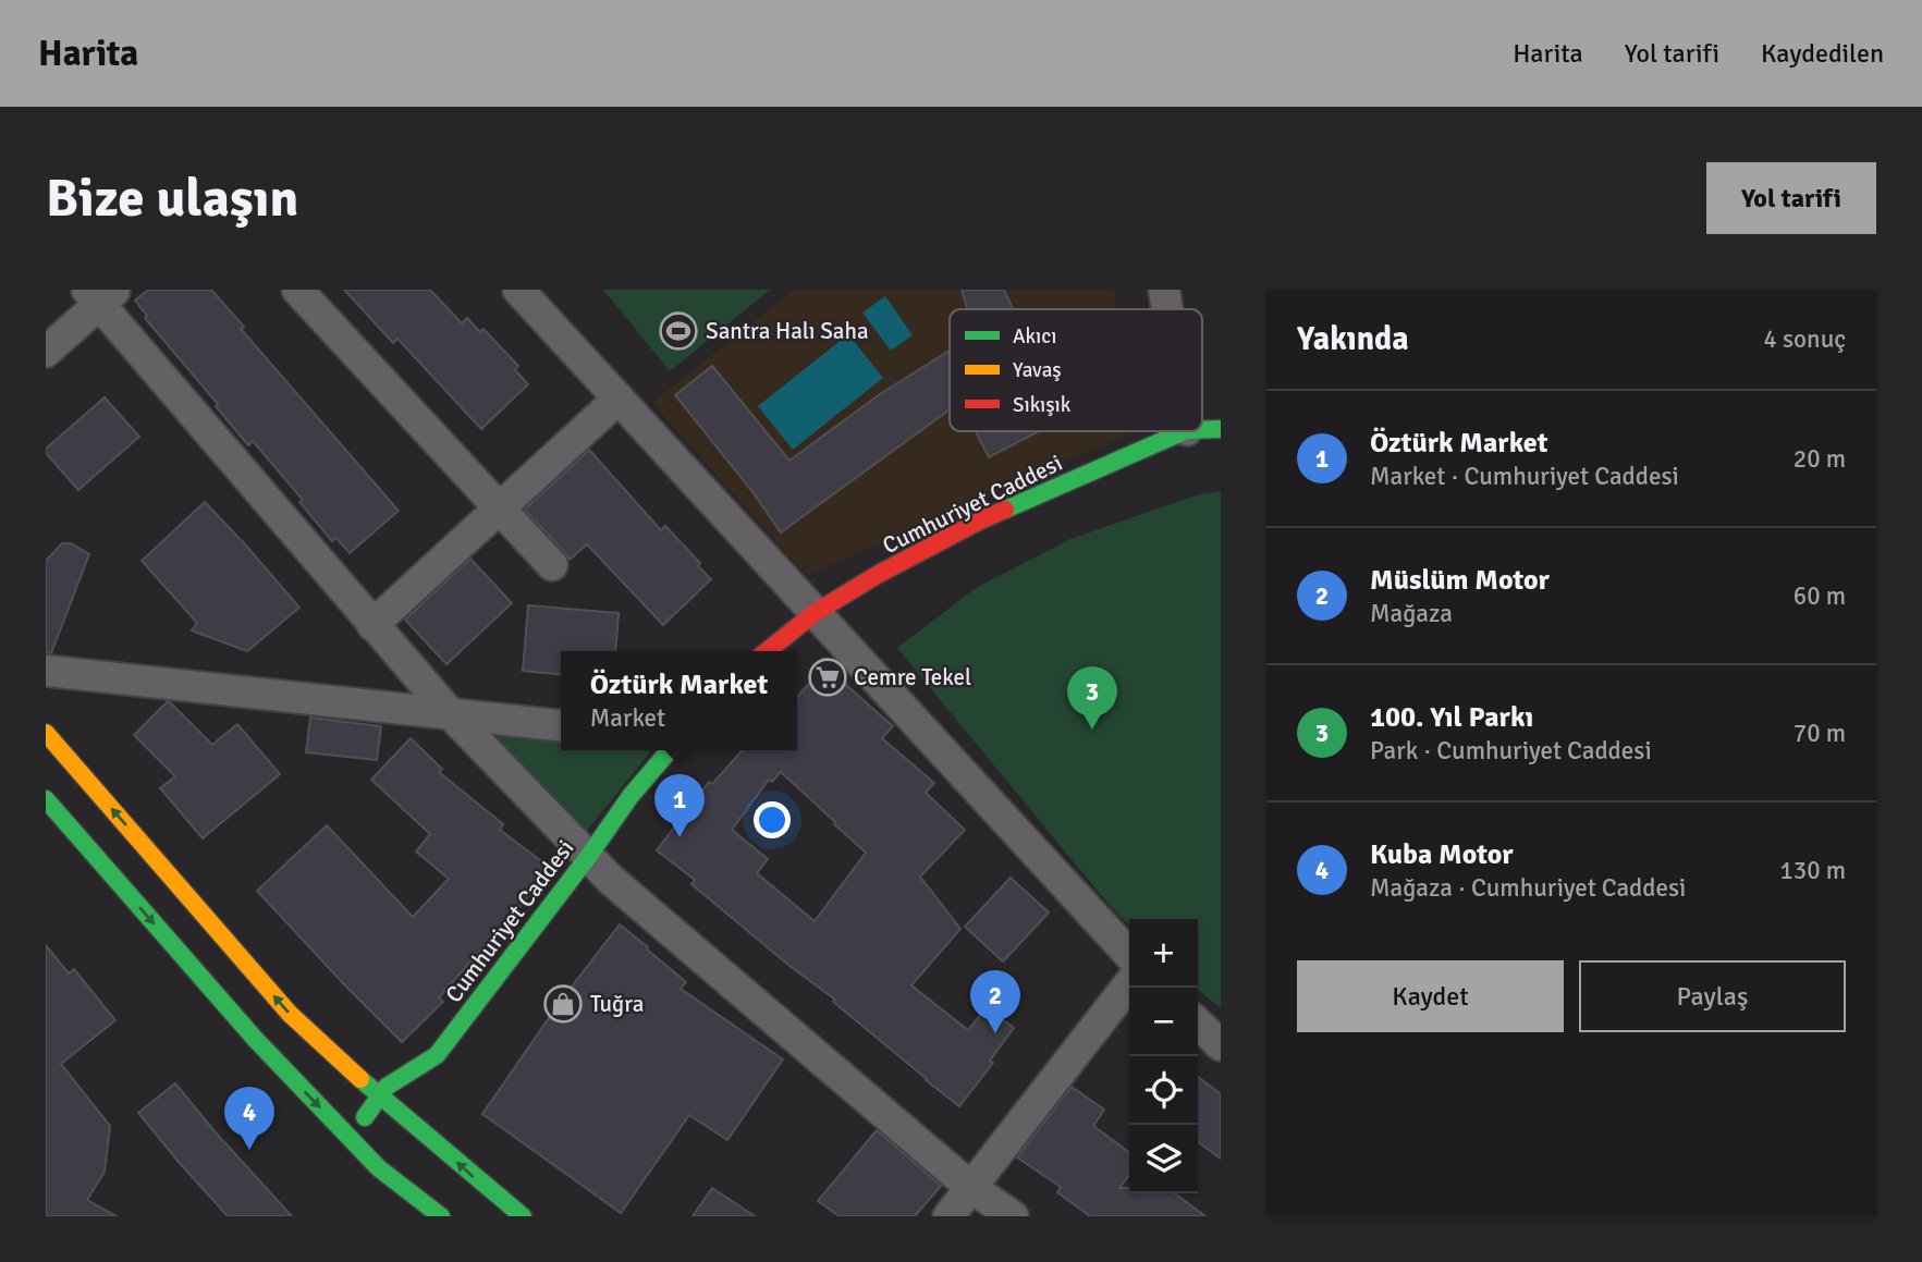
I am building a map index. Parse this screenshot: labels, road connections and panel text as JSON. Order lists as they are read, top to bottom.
{
  "streets": {
    "street": ["Cumhuriyet Caddesi"]
  },
  "places": {
    "sports": ["Santra Halı Saha"],
    "supermarket": ["Cemre Tekel"],
    "shop": ["Tuğra"]
  },
  "legend": ["Akıcı", "Yavaş", "Sıkışık"],
  "page": {
    "header": "Harita",
    "nav": ["Harita", "Yol tarifi", "Kaydedilen"],
    "buttons": [
      "Yol tarifi",
      ["Kaydet", "Paylaş"]
    ],
    "title": "Bize ulaşın",
    "heading": ["Yakında", "4 sonuç"],
    "list": [
      {
        "mark": "1",
        "name": "Öztürk Market",
        "note": "Market · Cumhuriyet Caddesi",
        "value": "20 m"
      },
      {
        "mark": "2",
        "name": "Müslüm Motor",
        "note": "Mağaza",
        "value": "60 m"
      },
      {
        "mark": "3",
        "name": "100. Yıl Parkı",
        "note": "Park · Cumhuriyet Caddesi",
        "value": "70 m"
      },
      {
        "mark": "4",
        "name": "Kuba Motor",
        "note": "Mağaza · Cumhuriyet Caddesi",
        "value": "130 m"
      }
    ],
    "popup": ["Öztürk Market", "Market"],
    "pins": [
      "3",
      "1",
      "2",
      "4"
    ],
    "map_buttons": ["+", "−"]
  }
}
